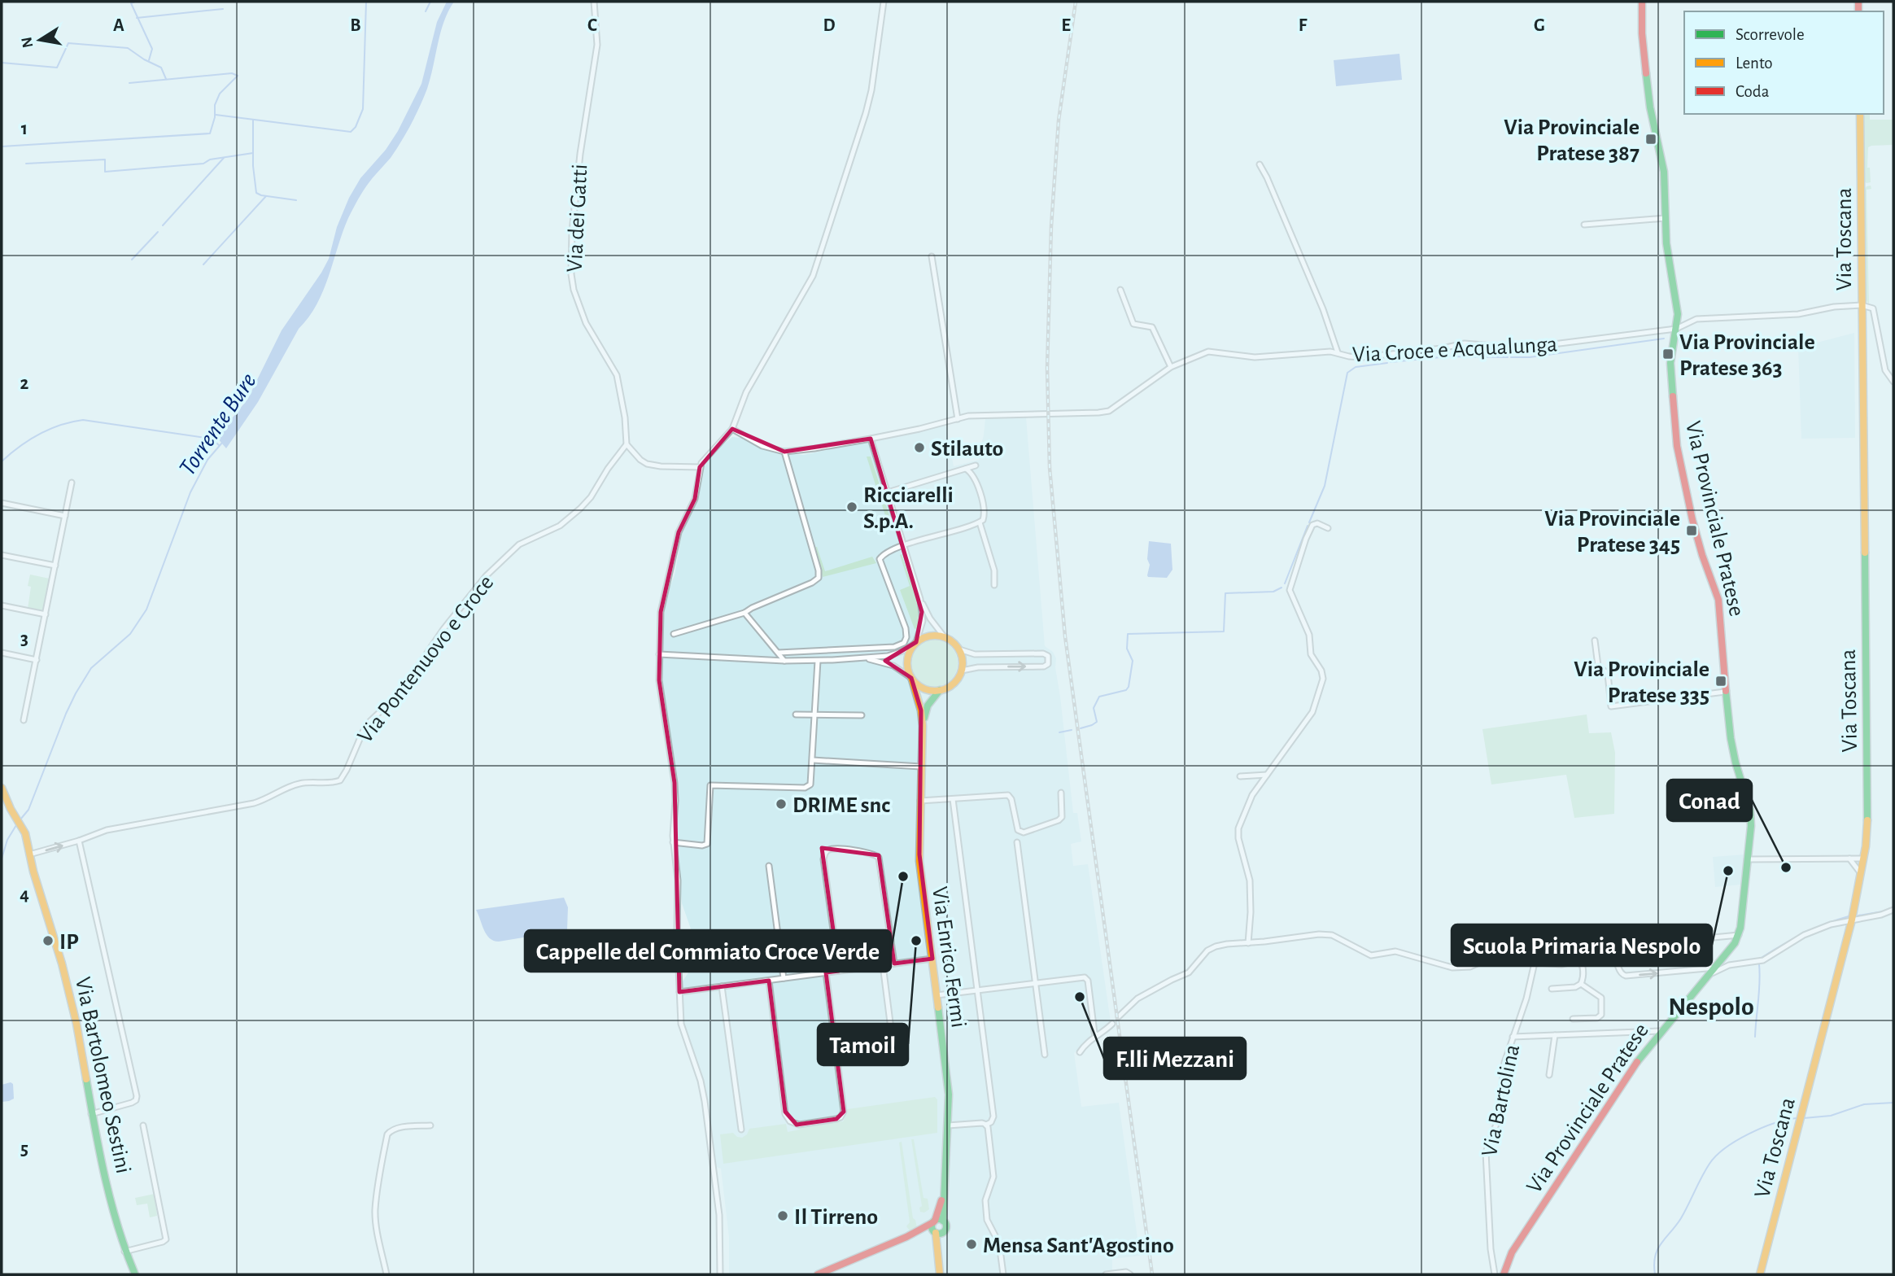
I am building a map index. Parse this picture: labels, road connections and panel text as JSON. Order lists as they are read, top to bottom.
{
  "streets": {
    "street": [
      "Via dei Gatti",
      "Via Toscana",
      "Via Croce e Acqualunga",
      "Via Provinciale Pratese",
      "Via Pontenuovo e Croce",
      "Via Enrico Fermi",
      "Via Bartolomeo Sestini",
      "Via Bartolina"
    ]
  },
  "crossings": [
    ["Via dei Gatti", "Via Pontenuovo e Croce"],
    ["Via Toscana", "Via Croce e Acqualunga"],
    ["Via Croce e Acqualunga", "Via Provinciale Pratese"],
    ["Via Pontenuovo e Croce", "Via Bartolomeo Sestini"]
  ],
  "districts": ["Nespolo"],
  "water": ["Torrente Bure"],
  "places": {
    "transit": [
      "Via Provinciale Pratese 387",
      "Via Provinciale Pratese 363",
      "Via Provinciale Pratese 345",
      "Via Provinciale Pratese 335"
    ],
    "other": [
      "Stilauto",
      "Ricciarelli S.p.A.",
      "DRIME snc",
      "Conad",
      "Scuola Primaria Nespolo",
      "Cappelle del Commiato Croce Verde",
      "IP",
      "Tamoil",
      "F.lli Mezzani",
      "Il Tirreno",
      "Mensa Sant'Agostino"
    ]
  },
  "legend": ["Scorrevole", "Lento", "Coda"],
  "north": "left",
  "grid": {
    "columns": [
      "A",
      "B",
      "C",
      "D",
      "E",
      "F",
      "G"
    ],
    "rows": [
      "1",
      "2",
      "3",
      "4",
      "5"
    ]
  }
}
